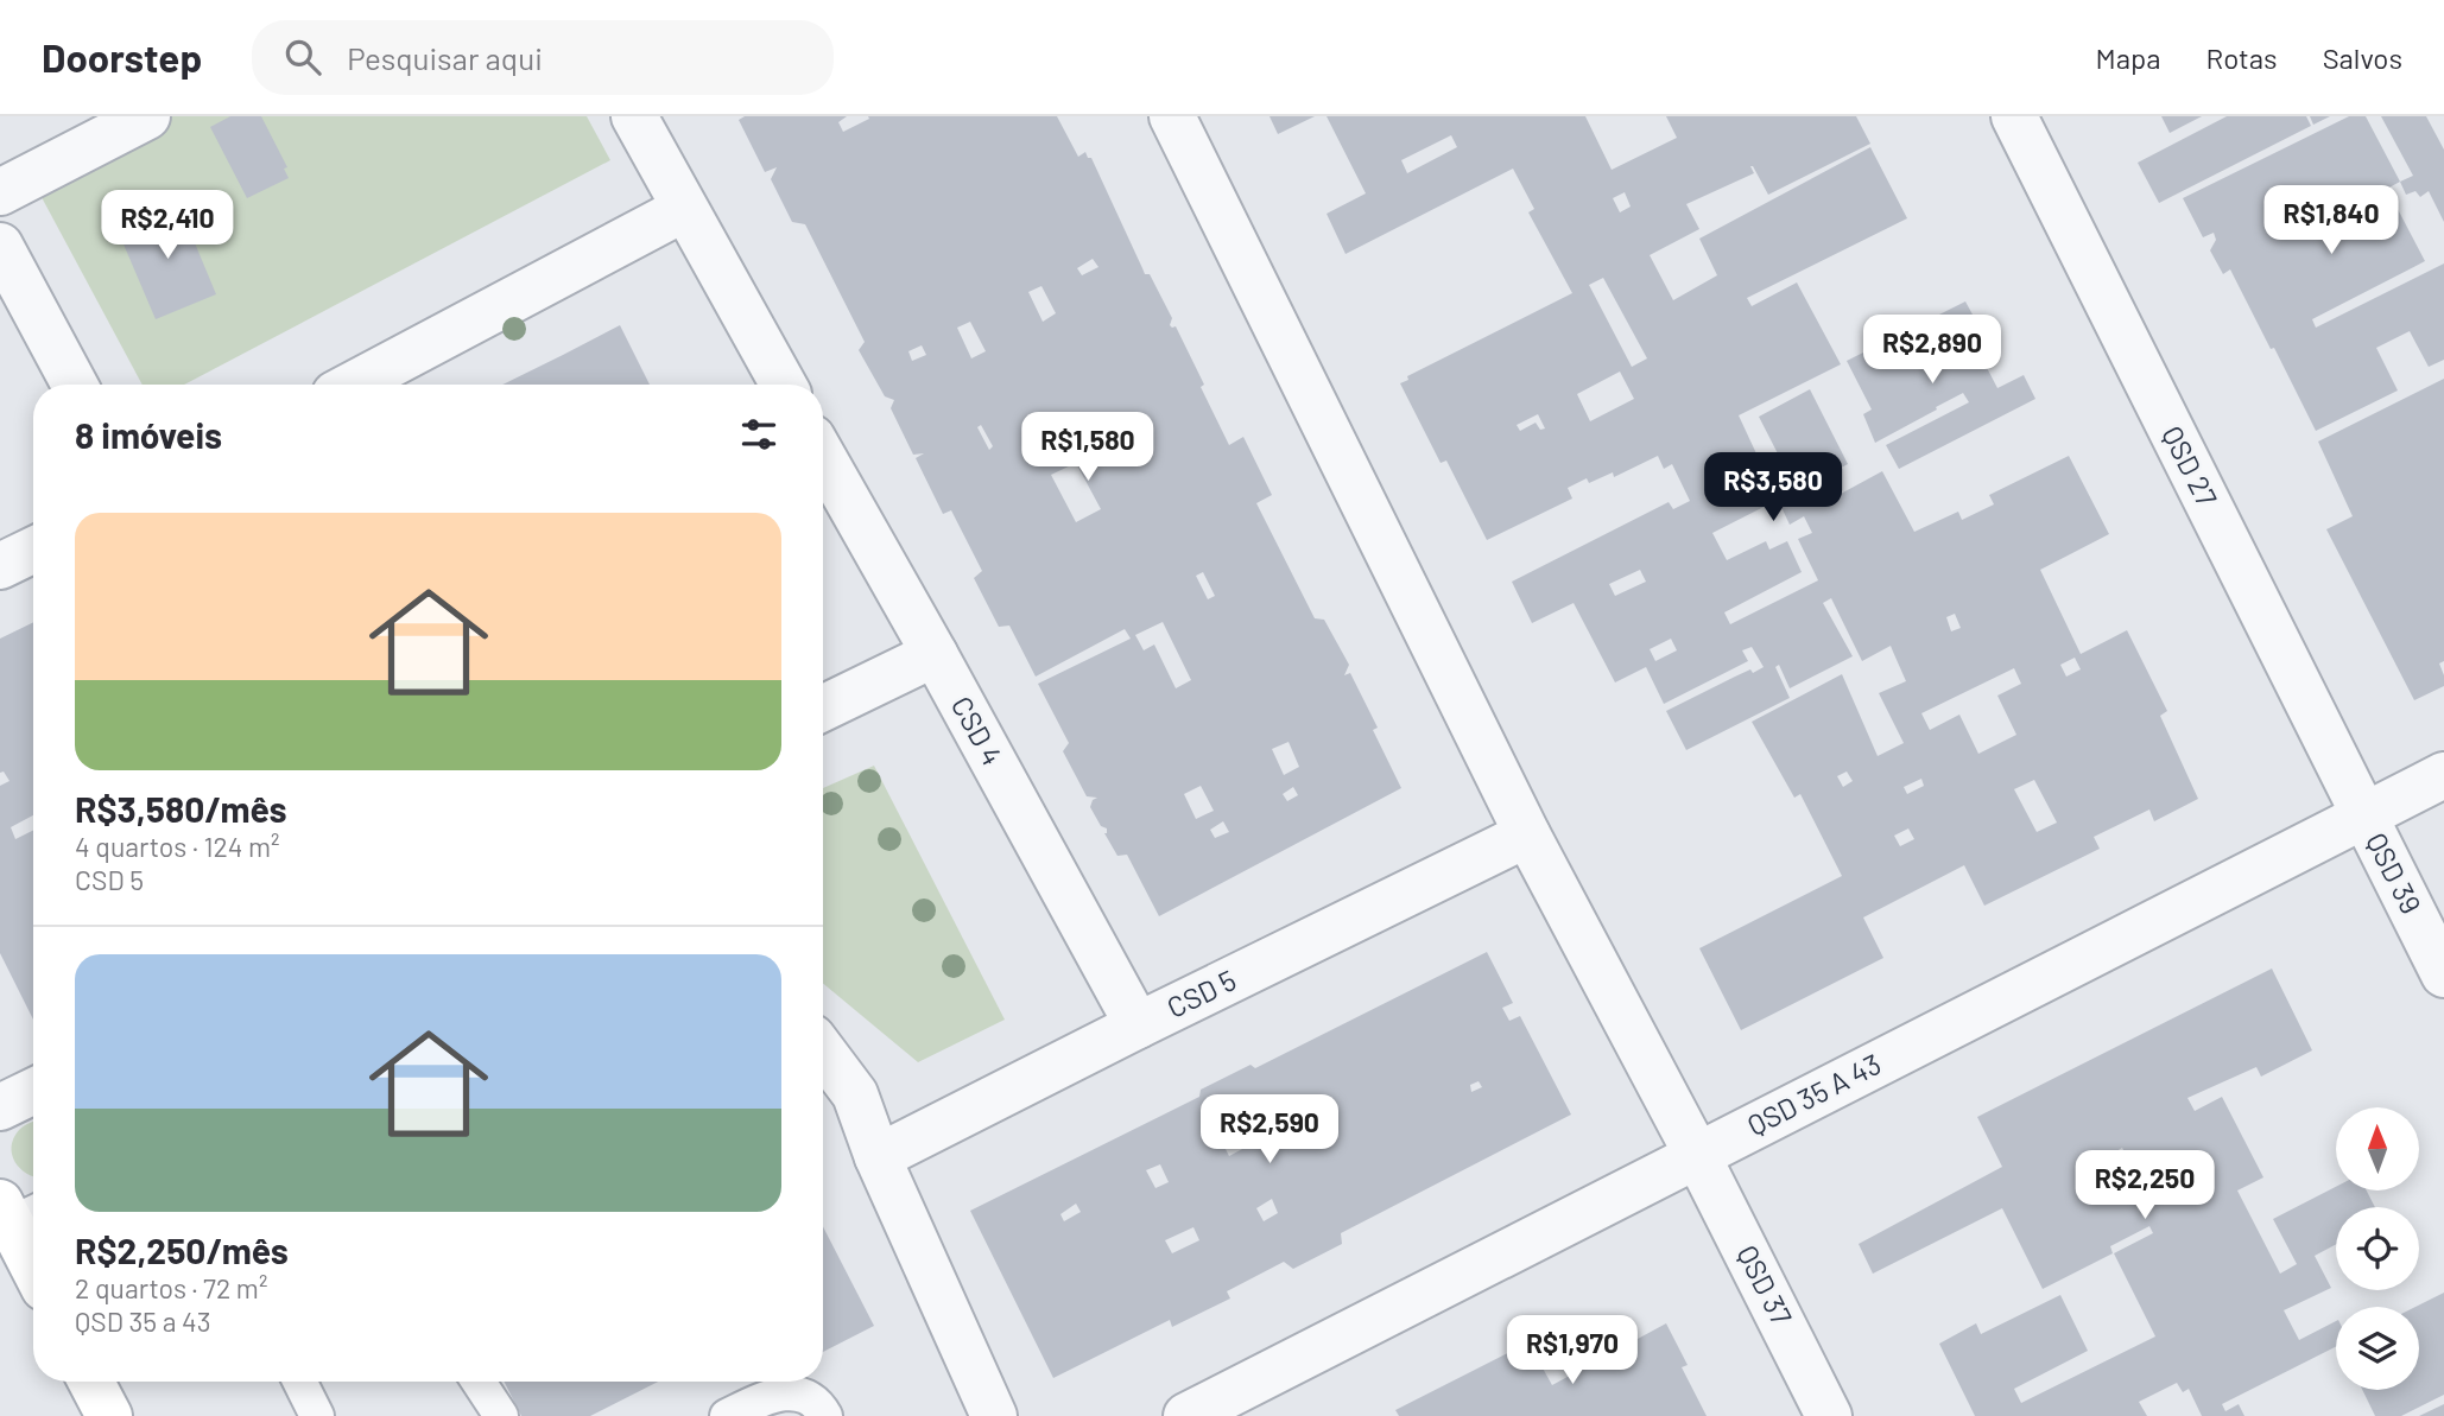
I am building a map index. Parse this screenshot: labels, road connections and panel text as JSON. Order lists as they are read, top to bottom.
{
  "streets": {
    "street": [
      "QSD 27",
      "CSD 4",
      "QSD 39",
      "CSD 5",
      "QSD 35 A 43",
      "QSD 37"
    ]
  },
  "crossings": [
    ["QSD 27", "QSD 39"],
    ["QSD 27", "QSD 35 A 43"],
    ["CSD 4", "CSD 5"],
    ["QSD 39", "QSD 35 A 43"],
    ["CSD 5", "QSD 37"],
    ["QSD 35 A 43", "QSD 37"]
  ],
  "north": "top",
  "page": {
    "header": "Doorstep",
    "search": "Pesquisar aqui",
    "nav": ["Mapa", "Rotas", "Salvos"],
    "price": [
      "R$1,840",
      "R$2,410",
      "R$2,890",
      "R$1,580",
      "R$3,580",
      "R$2,590",
      "R$2,250",
      "R$1,970"
    ],
    "heading": "8 imóveis",
    "list": [
      {
        "name": "R$3,580/mês",
        "note": "4 quartos · 124 m² · CSD 5"
      },
      {
        "name": "R$2,250/mês",
        "note": "2 quartos · 72 m² · QSD 35 a 43"
      }
    ]
  }
}
